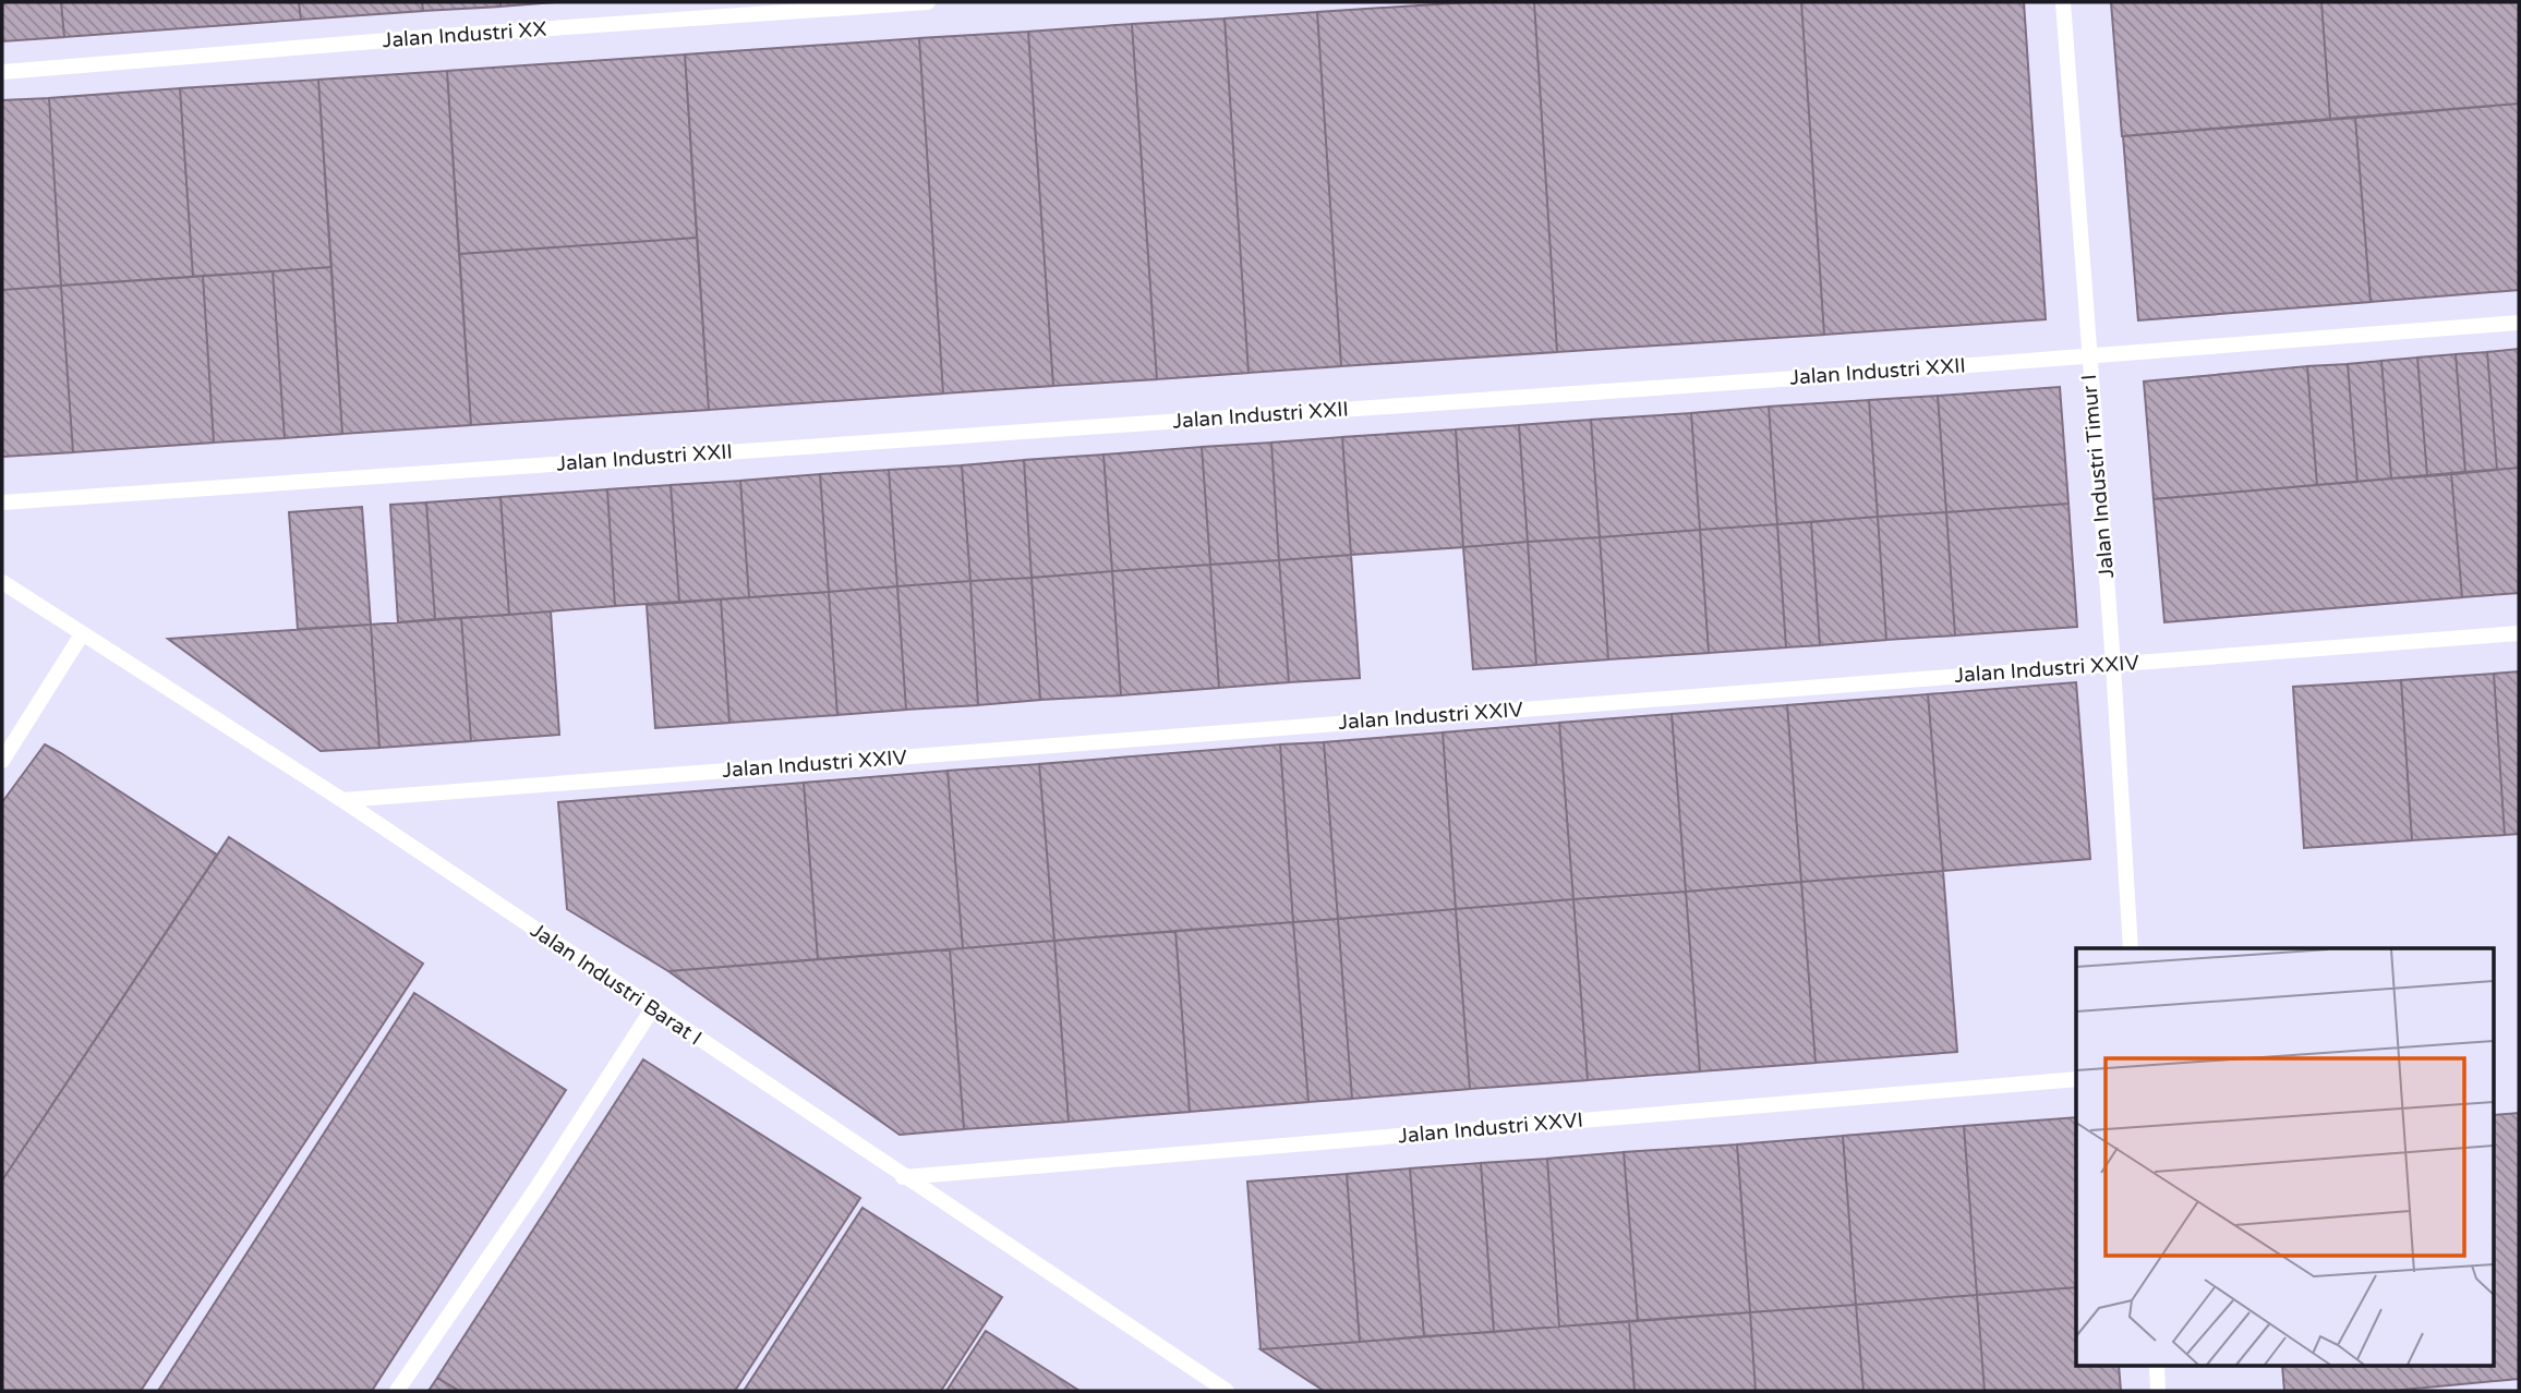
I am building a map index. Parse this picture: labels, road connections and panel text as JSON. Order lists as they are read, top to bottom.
{
  "streets": {
    "lane": [
      "Jalan Industri XX",
      "Jalan Industri XXII",
      "Jalan Industri Timur I",
      "Jalan Industri XXIV",
      "Jalan Industri Barat I",
      "Jalan Industri XXVI"
    ]
  },
  "crossings": [
    ["Jalan Industri XXII", "Jalan Industri Timur I"],
    ["Jalan Industri Timur I", "Jalan Industri XXIV"],
    ["Jalan Industri XXIV", "Jalan Industri Barat I"],
    ["Jalan Industri Barat I", "Jalan Industri XXVI"]
  ]
}
